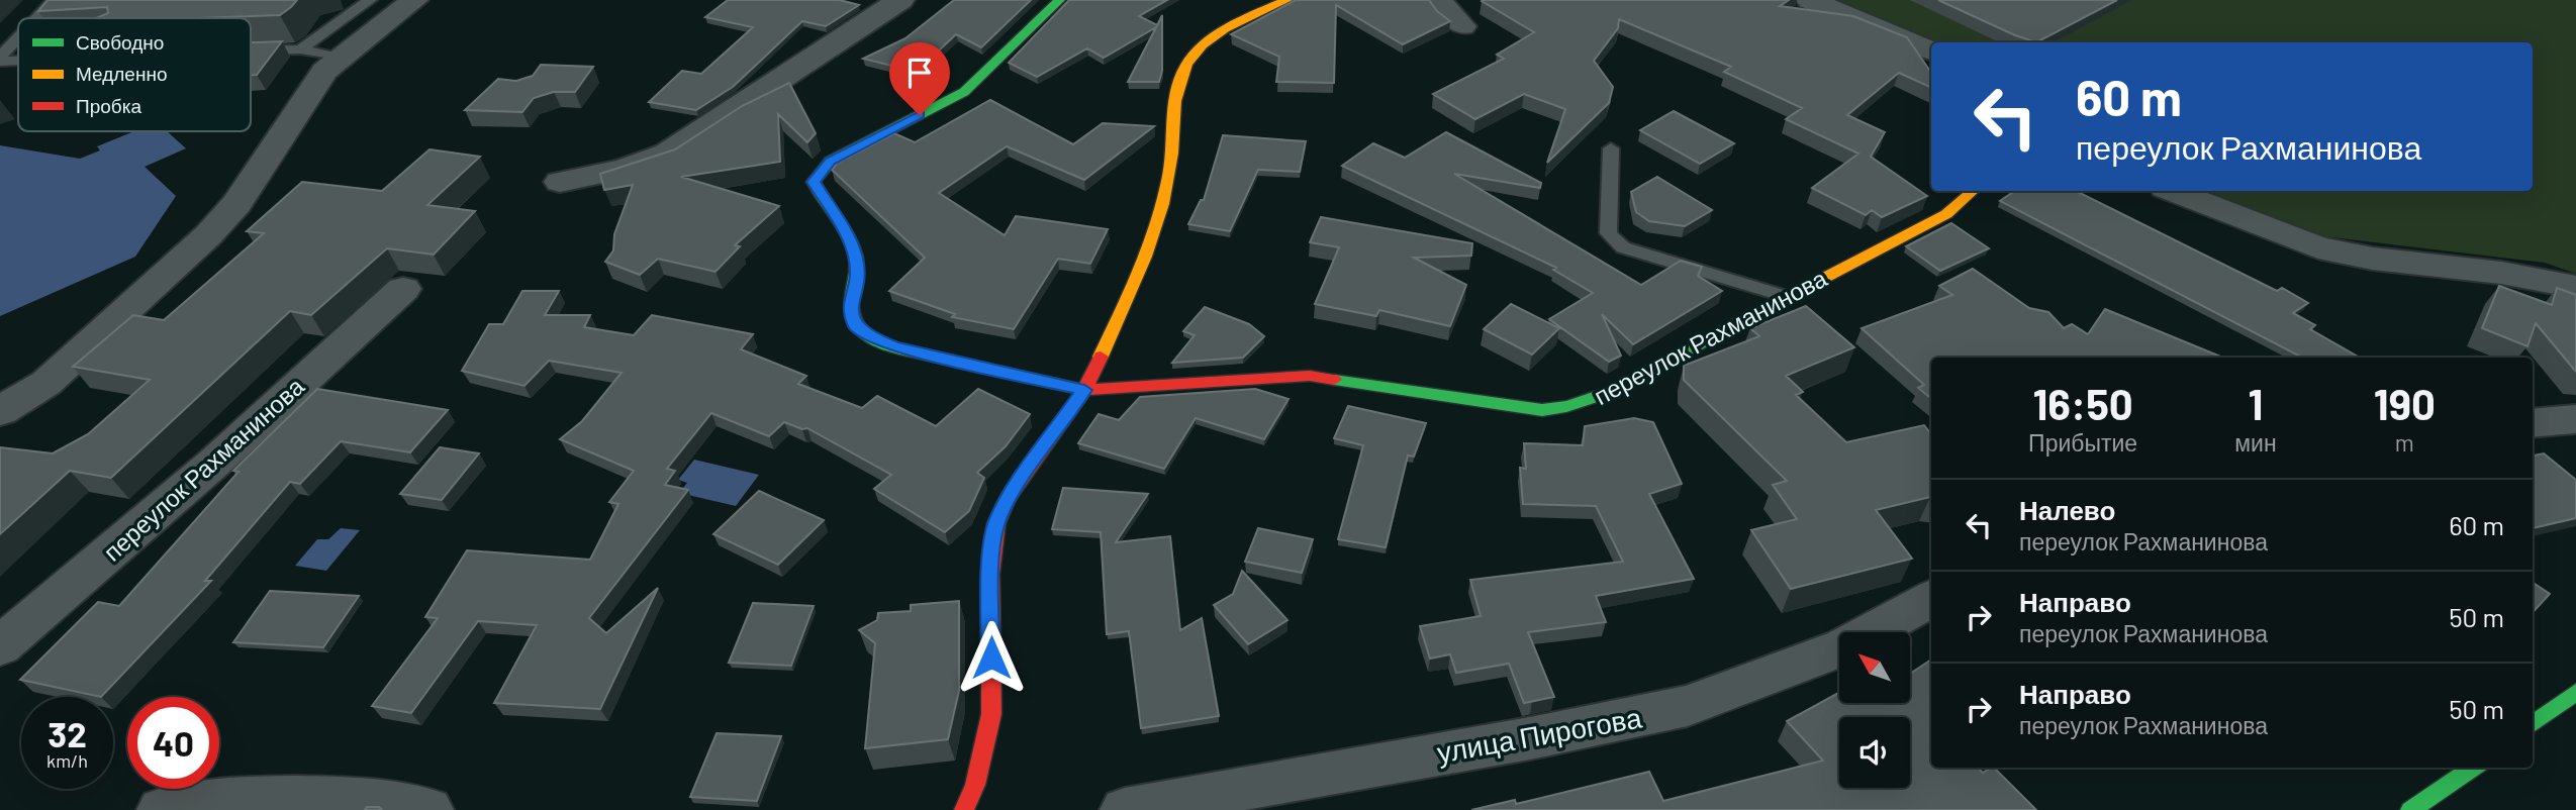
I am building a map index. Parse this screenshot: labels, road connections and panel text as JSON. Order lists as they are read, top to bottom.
{
  "streets": {
    "street": ["переулок Рахманинова", "улица Пирогова"]
  },
  "legend": ["Свободно", "Медленно", "Пробка"],
  "north": "top left",
  "page": {
    "turn": ["60 m", "переулок Рахманинова"],
    "eta": [
      "16:50",
      "Прибытие",
      "1",
      "мин",
      "190",
      "m"
    ],
    "list": [
      {
        "name": "Налево",
        "note": "переулок Рахманинова",
        "value": "60 m"
      },
      {
        "name": "Направо",
        "note": "переулок Рахманинова",
        "value": "50 m"
      },
      {
        "name": "Направо",
        "note": "переулок Рахманинова",
        "value": "50 m"
      }
    ],
    "speed": "32 km/h",
    "limit": "40"
  }
}
